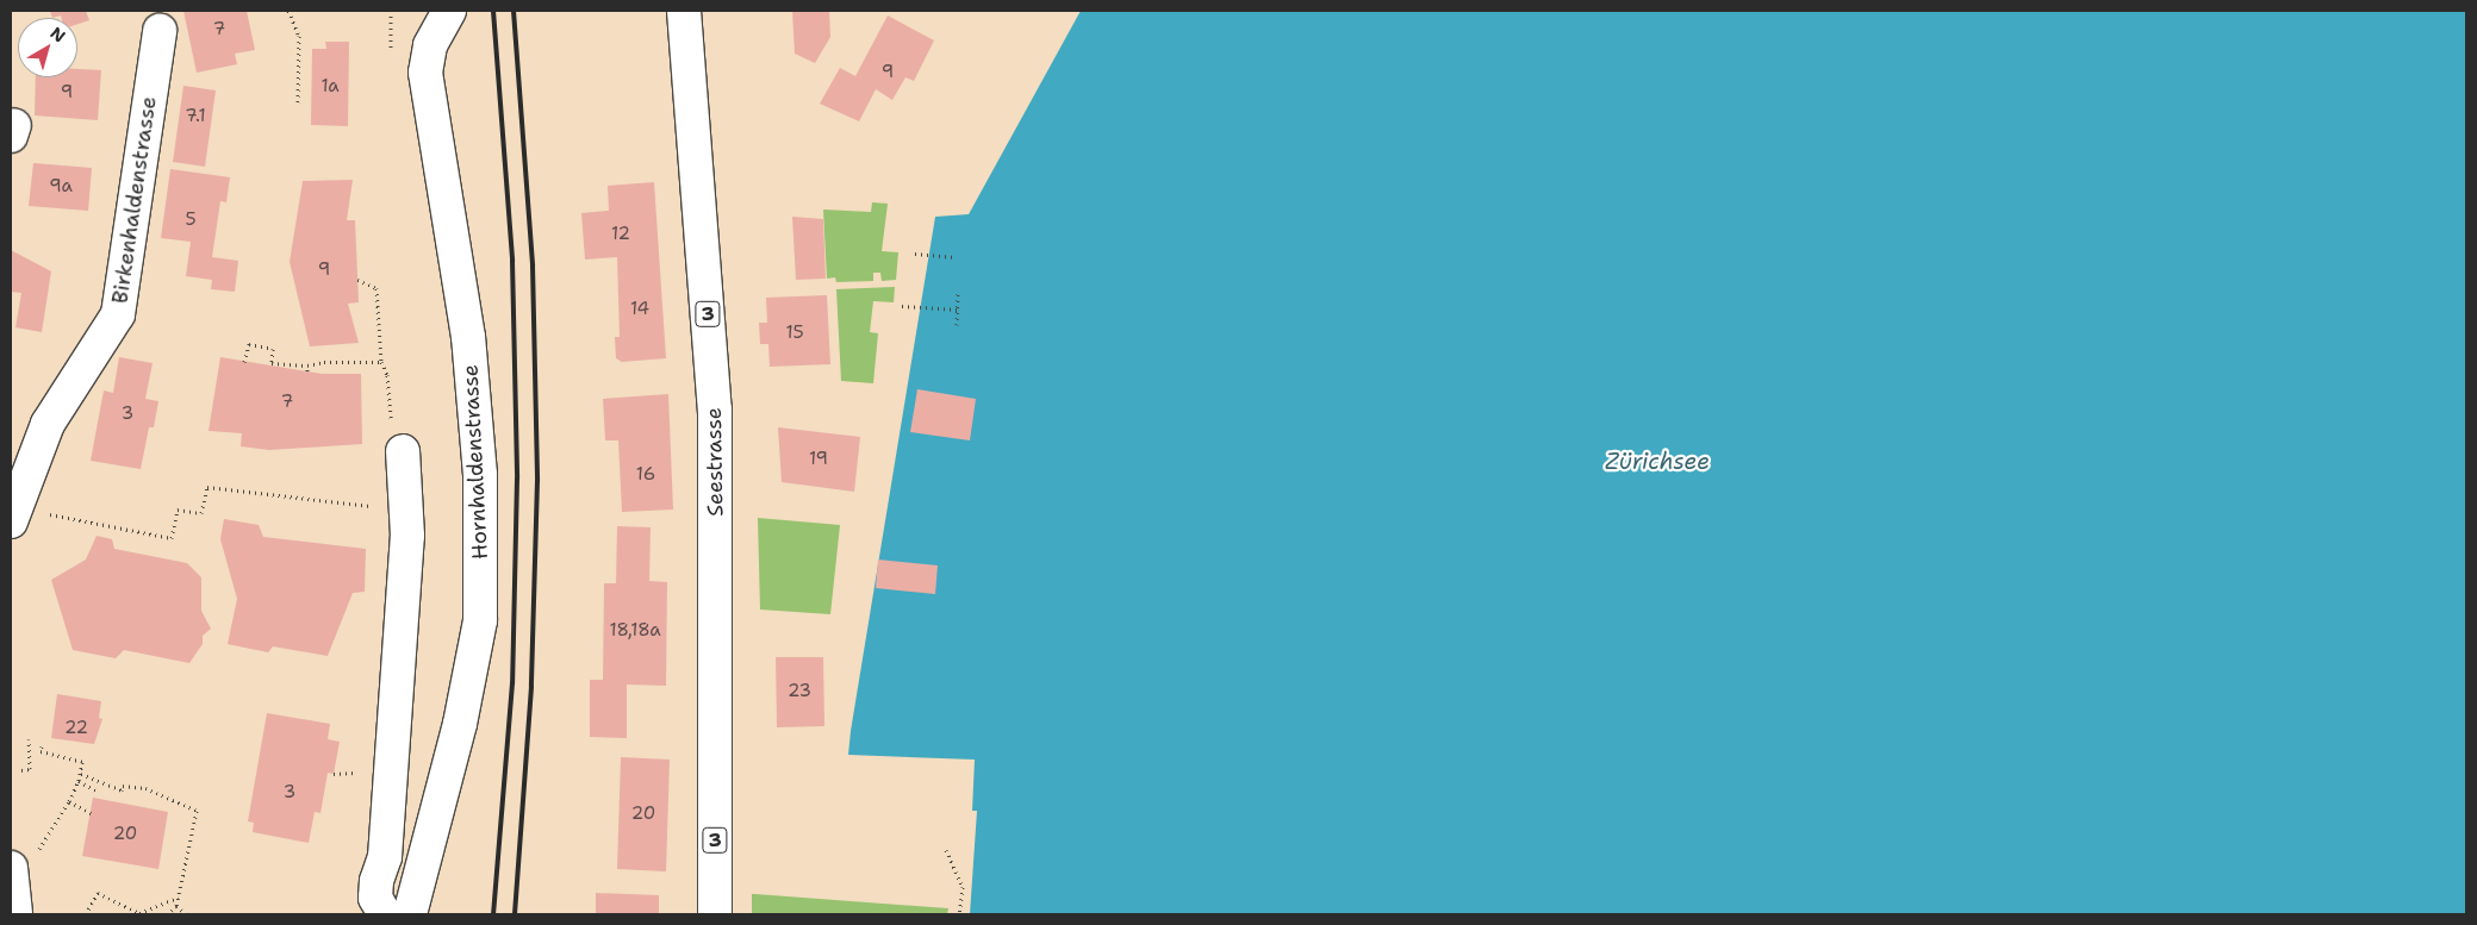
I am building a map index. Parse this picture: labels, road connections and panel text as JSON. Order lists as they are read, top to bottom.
{
  "streets": {
    "street": [
      "Birkenhaldenstrasse",
      "3",
      "Hornhaldenstrasse",
      "Seestrasse"
    ]
  },
  "water": ["Zürichsee"],
  "house_numbers": [
    "7",
    "9",
    "1a",
    "9",
    "7.1",
    "9a",
    "5",
    "12",
    "9",
    "14",
    "15",
    "7",
    "3",
    "19",
    "16",
    "18,18a",
    "23",
    "22",
    "3",
    "20",
    "20"
  ],
  "north": "top right"
}
